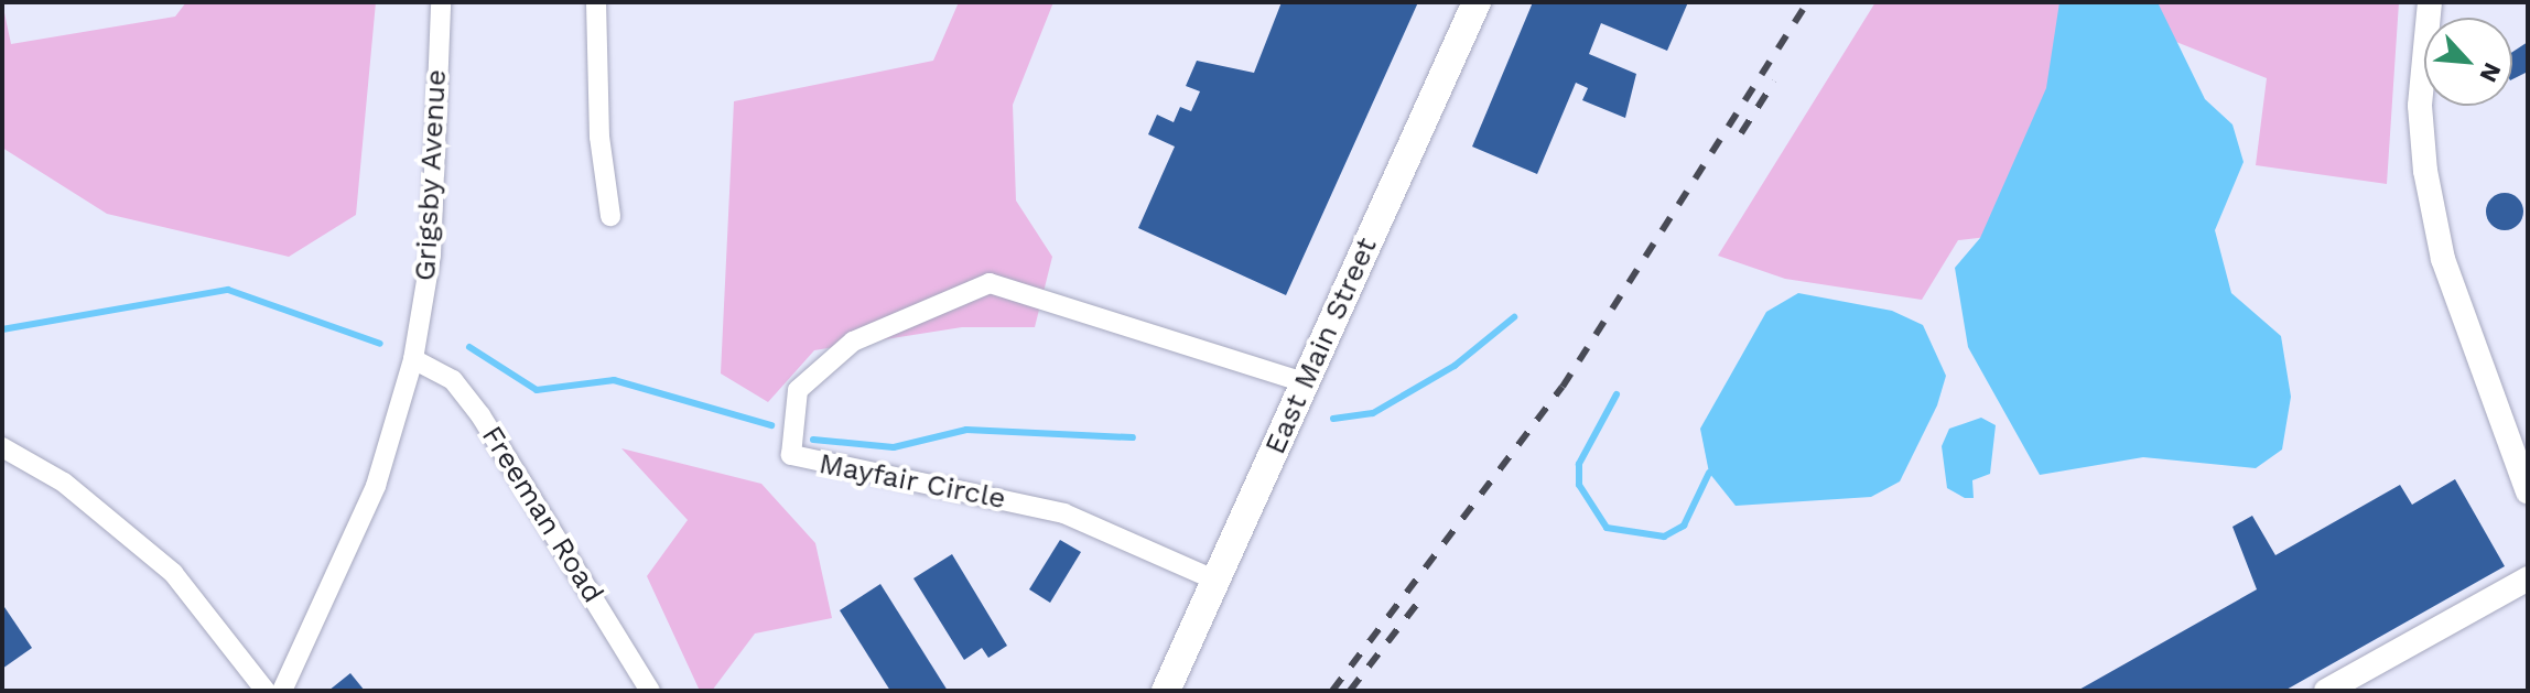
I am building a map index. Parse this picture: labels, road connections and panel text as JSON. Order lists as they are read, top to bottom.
{
  "streets": {
    "main road": ["East Main Street"],
    "street": ["Grigsby Avenue", "Mayfair Circle", "Freeman Road"]
  },
  "crossings": [
    ["Grigsby Avenue", "Freeman Road"],
    ["East Main Street", "Mayfair Circle"]
  ],
  "north": "bottom right"
}
